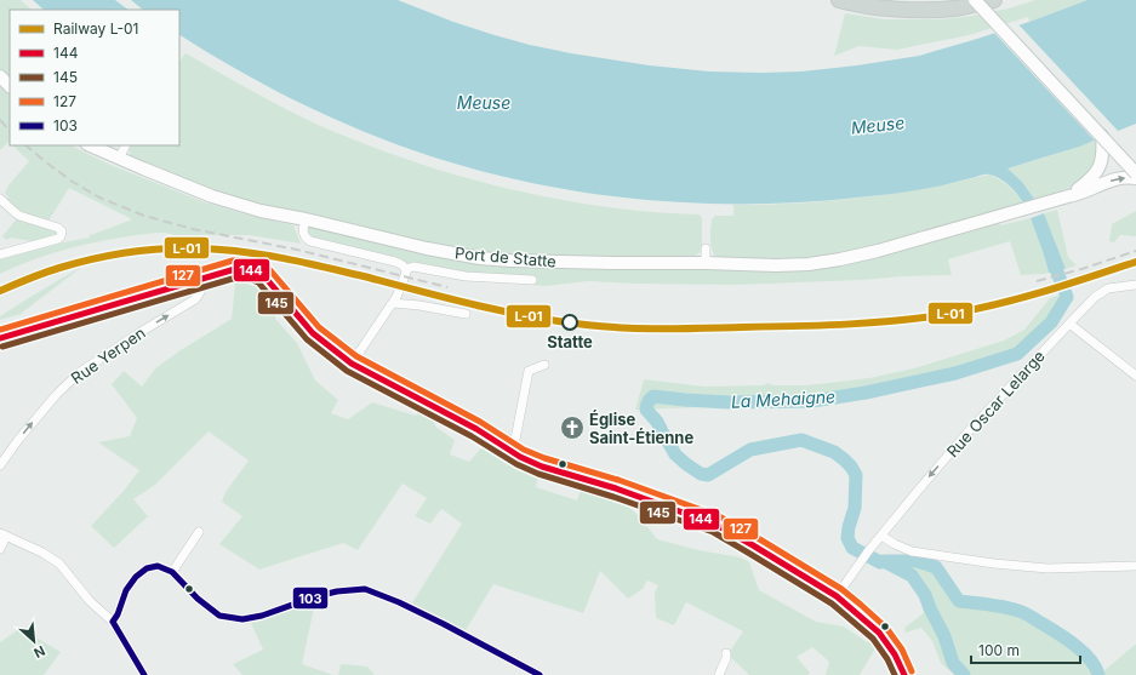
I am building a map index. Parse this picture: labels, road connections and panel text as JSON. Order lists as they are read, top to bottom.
{
  "streets": {
    "street": ["Port de Statte", "Rue Yerpen", "Rue Oscar Lelarge"]
  },
  "one_way": ["Rue Yerpen", "Rue Oscar Lelarge"],
  "water": ["Meuse", "La Mehaigne"],
  "places": {
    "other": ["Statte"],
    "church": ["Église Saint-Étienne"]
  },
  "lines": [
    "rail line L-01",
    "transit line 127",
    "transit line 144",
    "transit line 145",
    "transit line 103"
  ],
  "legend": [
    "Railway L-01",
    "144",
    "145",
    "127",
    "103"
  ],
  "scale_bar": "100 m",
  "north": "bottom right"
}
